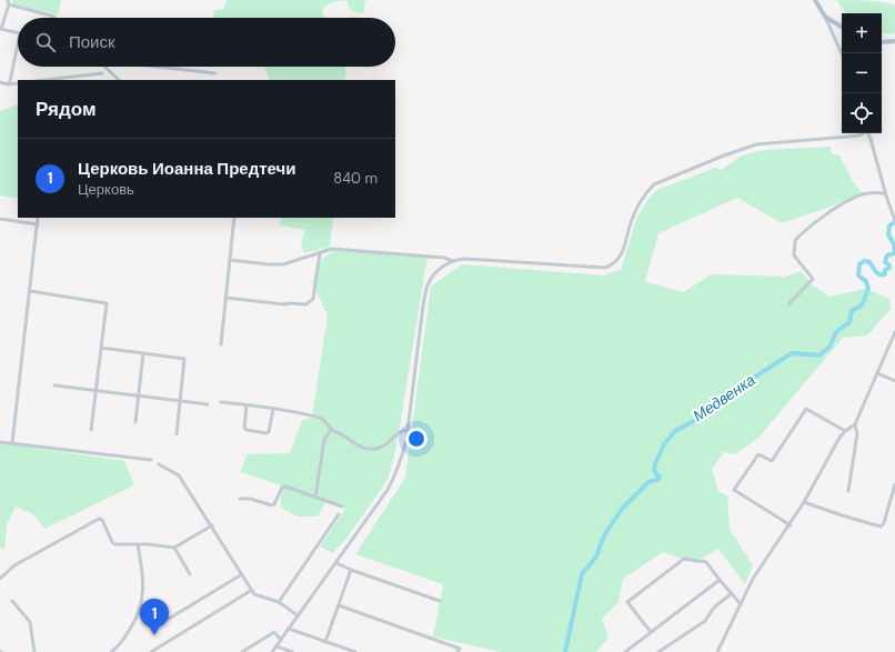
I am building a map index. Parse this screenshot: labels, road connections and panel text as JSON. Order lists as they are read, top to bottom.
{
  "water": ["Медвенка"],
  "page": {
    "map_buttons": ["+", "−"],
    "search": "Поиск",
    "heading": "Рядом",
    "list": [
      {
        "mark": "1",
        "name": "Церковь Иоанна Предтечи",
        "note": "Церковь",
        "value": "840 m"
      }
    ],
    "pins": "1"
  }
}
